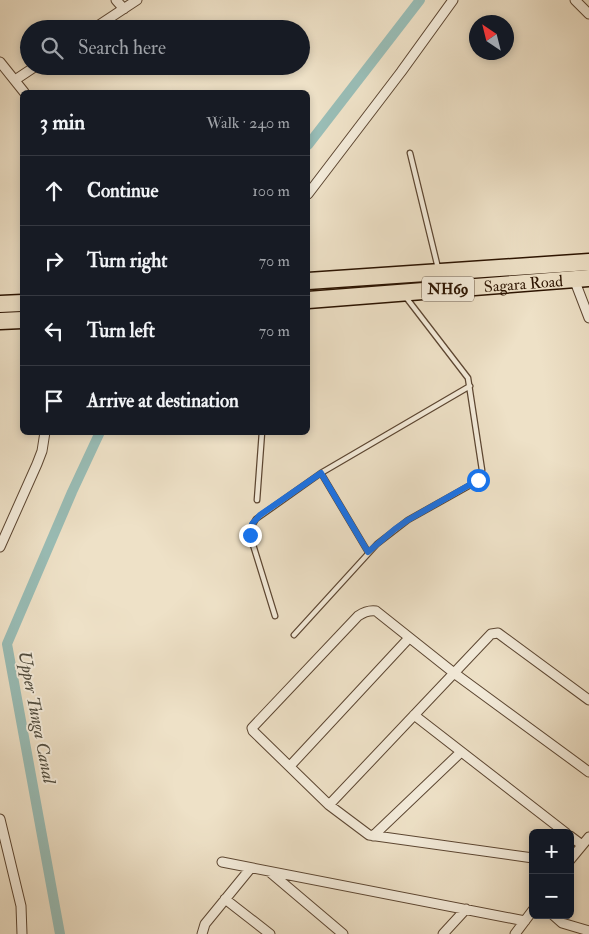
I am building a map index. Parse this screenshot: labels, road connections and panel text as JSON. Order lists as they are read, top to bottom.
{
  "streets": {
    "highway": ["Sagara Road", "NH69"]
  },
  "water": ["Upper Tunga Canal"],
  "north": "top left",
  "page": {
    "search": "Search here",
    "heading": ["3 min", "Walk · 240 m"],
    "list": [
      ["Continue", "100 m"],
      ["Turn right", "70 m"],
      ["Turn left", "70 m"],
      "Arrive at destination"
    ],
    "map_buttons": ["+", "−"]
  }
}
